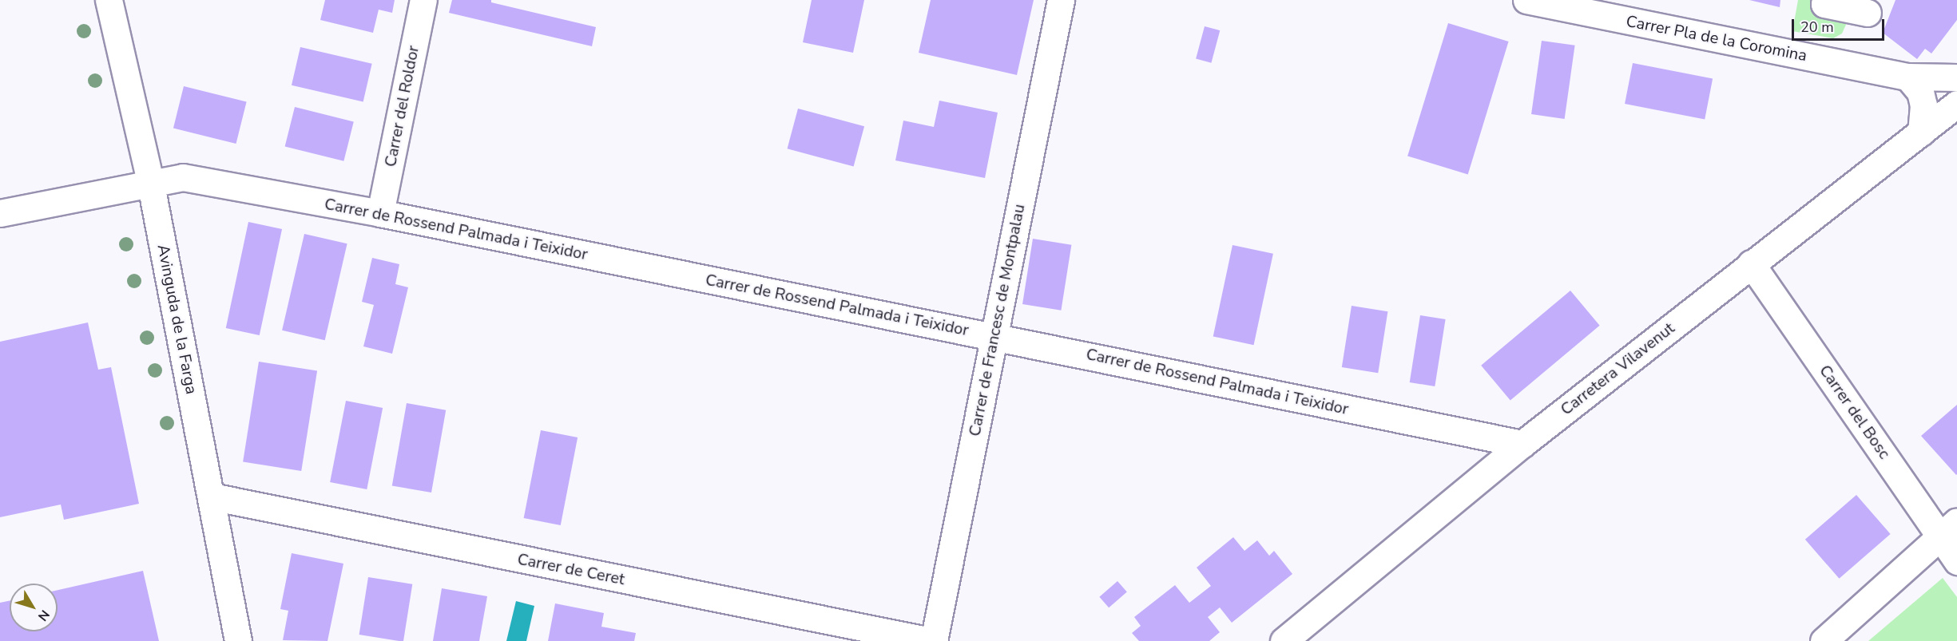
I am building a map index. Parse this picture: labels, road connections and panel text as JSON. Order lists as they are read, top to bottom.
{
  "streets": {
    "street": [
      "Carrer Pla de la Coromina",
      "Carrer del Roldor",
      "Carrer de Rossend Palmada i Teixidor",
      "Avinguda de la Farga",
      "Carrer de Francesc de Montpalau",
      "Carretera Vilavenut",
      "Carrer del Bosc",
      "Carrer de Ceret"
    ]
  },
  "crossings": [
    ["Carrer del Roldor", "Carrer de Rossend Palmada i Teixidor"],
    ["Carrer de Rossend Palmada i Teixidor", "Avinguda de la Farga"],
    ["Carrer de Rossend Palmada i Teixidor", "Carrer de Francesc de Montpalau"],
    ["Carrer de Rossend Palmada i Teixidor", "Carretera Vilavenut"],
    ["Avinguda de la Farga", "Carrer de Ceret"],
    ["Carrer de Francesc de Montpalau", "Carrer de Ceret"],
    ["Carretera Vilavenut", "Carrer del Bosc"]
  ],
  "scale_bar": "20 m",
  "north": "bottom right"
}
